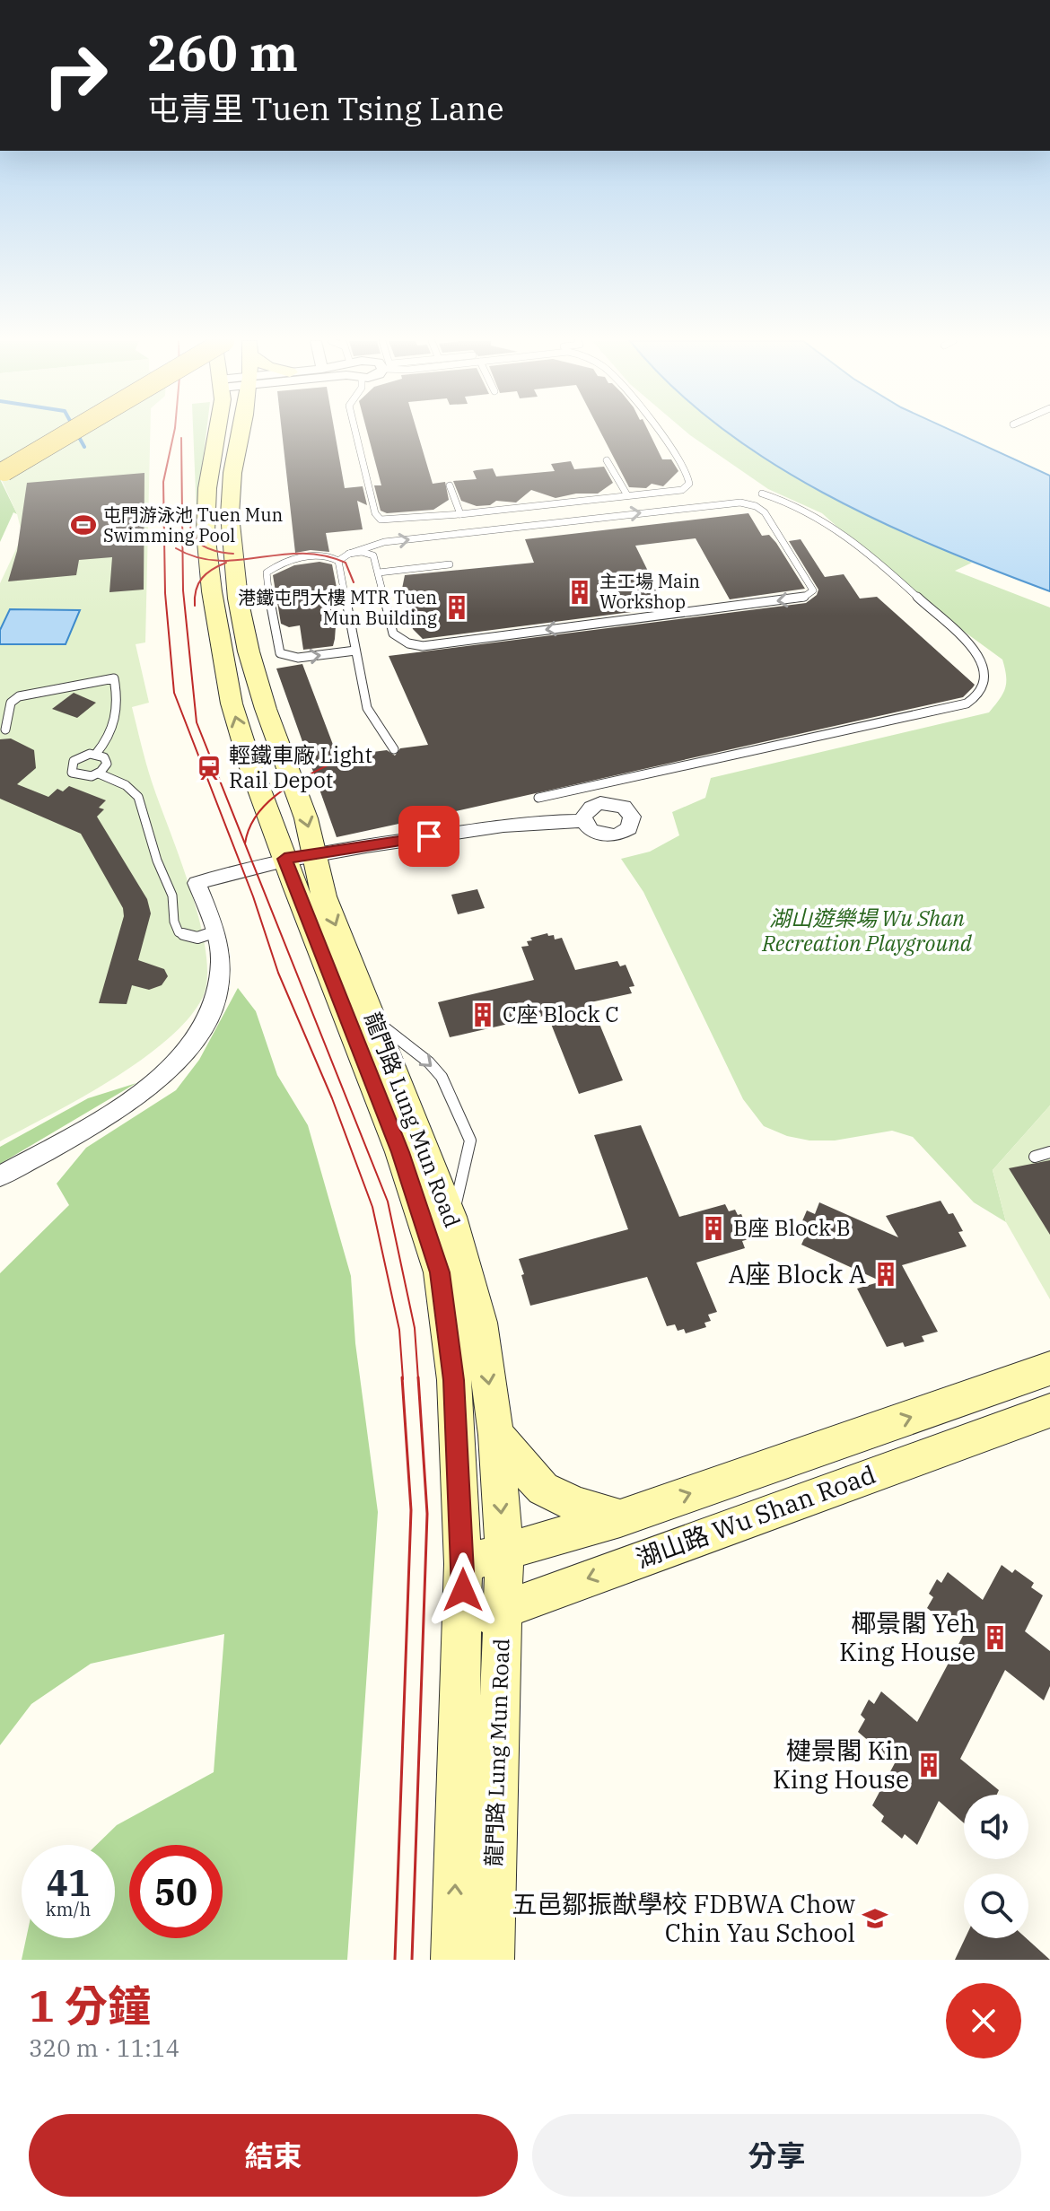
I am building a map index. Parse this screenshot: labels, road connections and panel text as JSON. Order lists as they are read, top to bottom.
{
  "streets": {
    "main road": ["龍門路 Lung Mun Road", "湖山路 Wu Shan Road"]
  },
  "crossings": [
    ["龍門路 Lung Mun Road", "湖山路 Wu Shan Road"]
  ],
  "parks": ["湖山遊樂場 Wu Shan Recreation Playground"],
  "places": {
    "sports": ["屯門游泳池 Tuen Mun Swimming Pool"],
    "building": [
      "主工場 Main Workshop",
      "港鐵屯門大樓 MTR Tuen Mun Building",
      "C座 Block C",
      "B座 Block B",
      "A座 Block A",
      "椰景閣 Yeh King House",
      "楗景閣 Kin King House"
    ],
    "station": ["輕鐵車廠 Light Rail Depot"],
    "school or university": ["五邑鄒振猷學校 FDBWA Chow Chin Yau School"]
  },
  "page": {
    "turn": ["260 m", "屯青里 Tuen Tsing Lane"],
    "speed": "41 km/h",
    "limit": "50",
    "heading": ["1 分鐘", "320 m · 11:14"],
    "buttons": ["結束", "分享"]
  }
}
